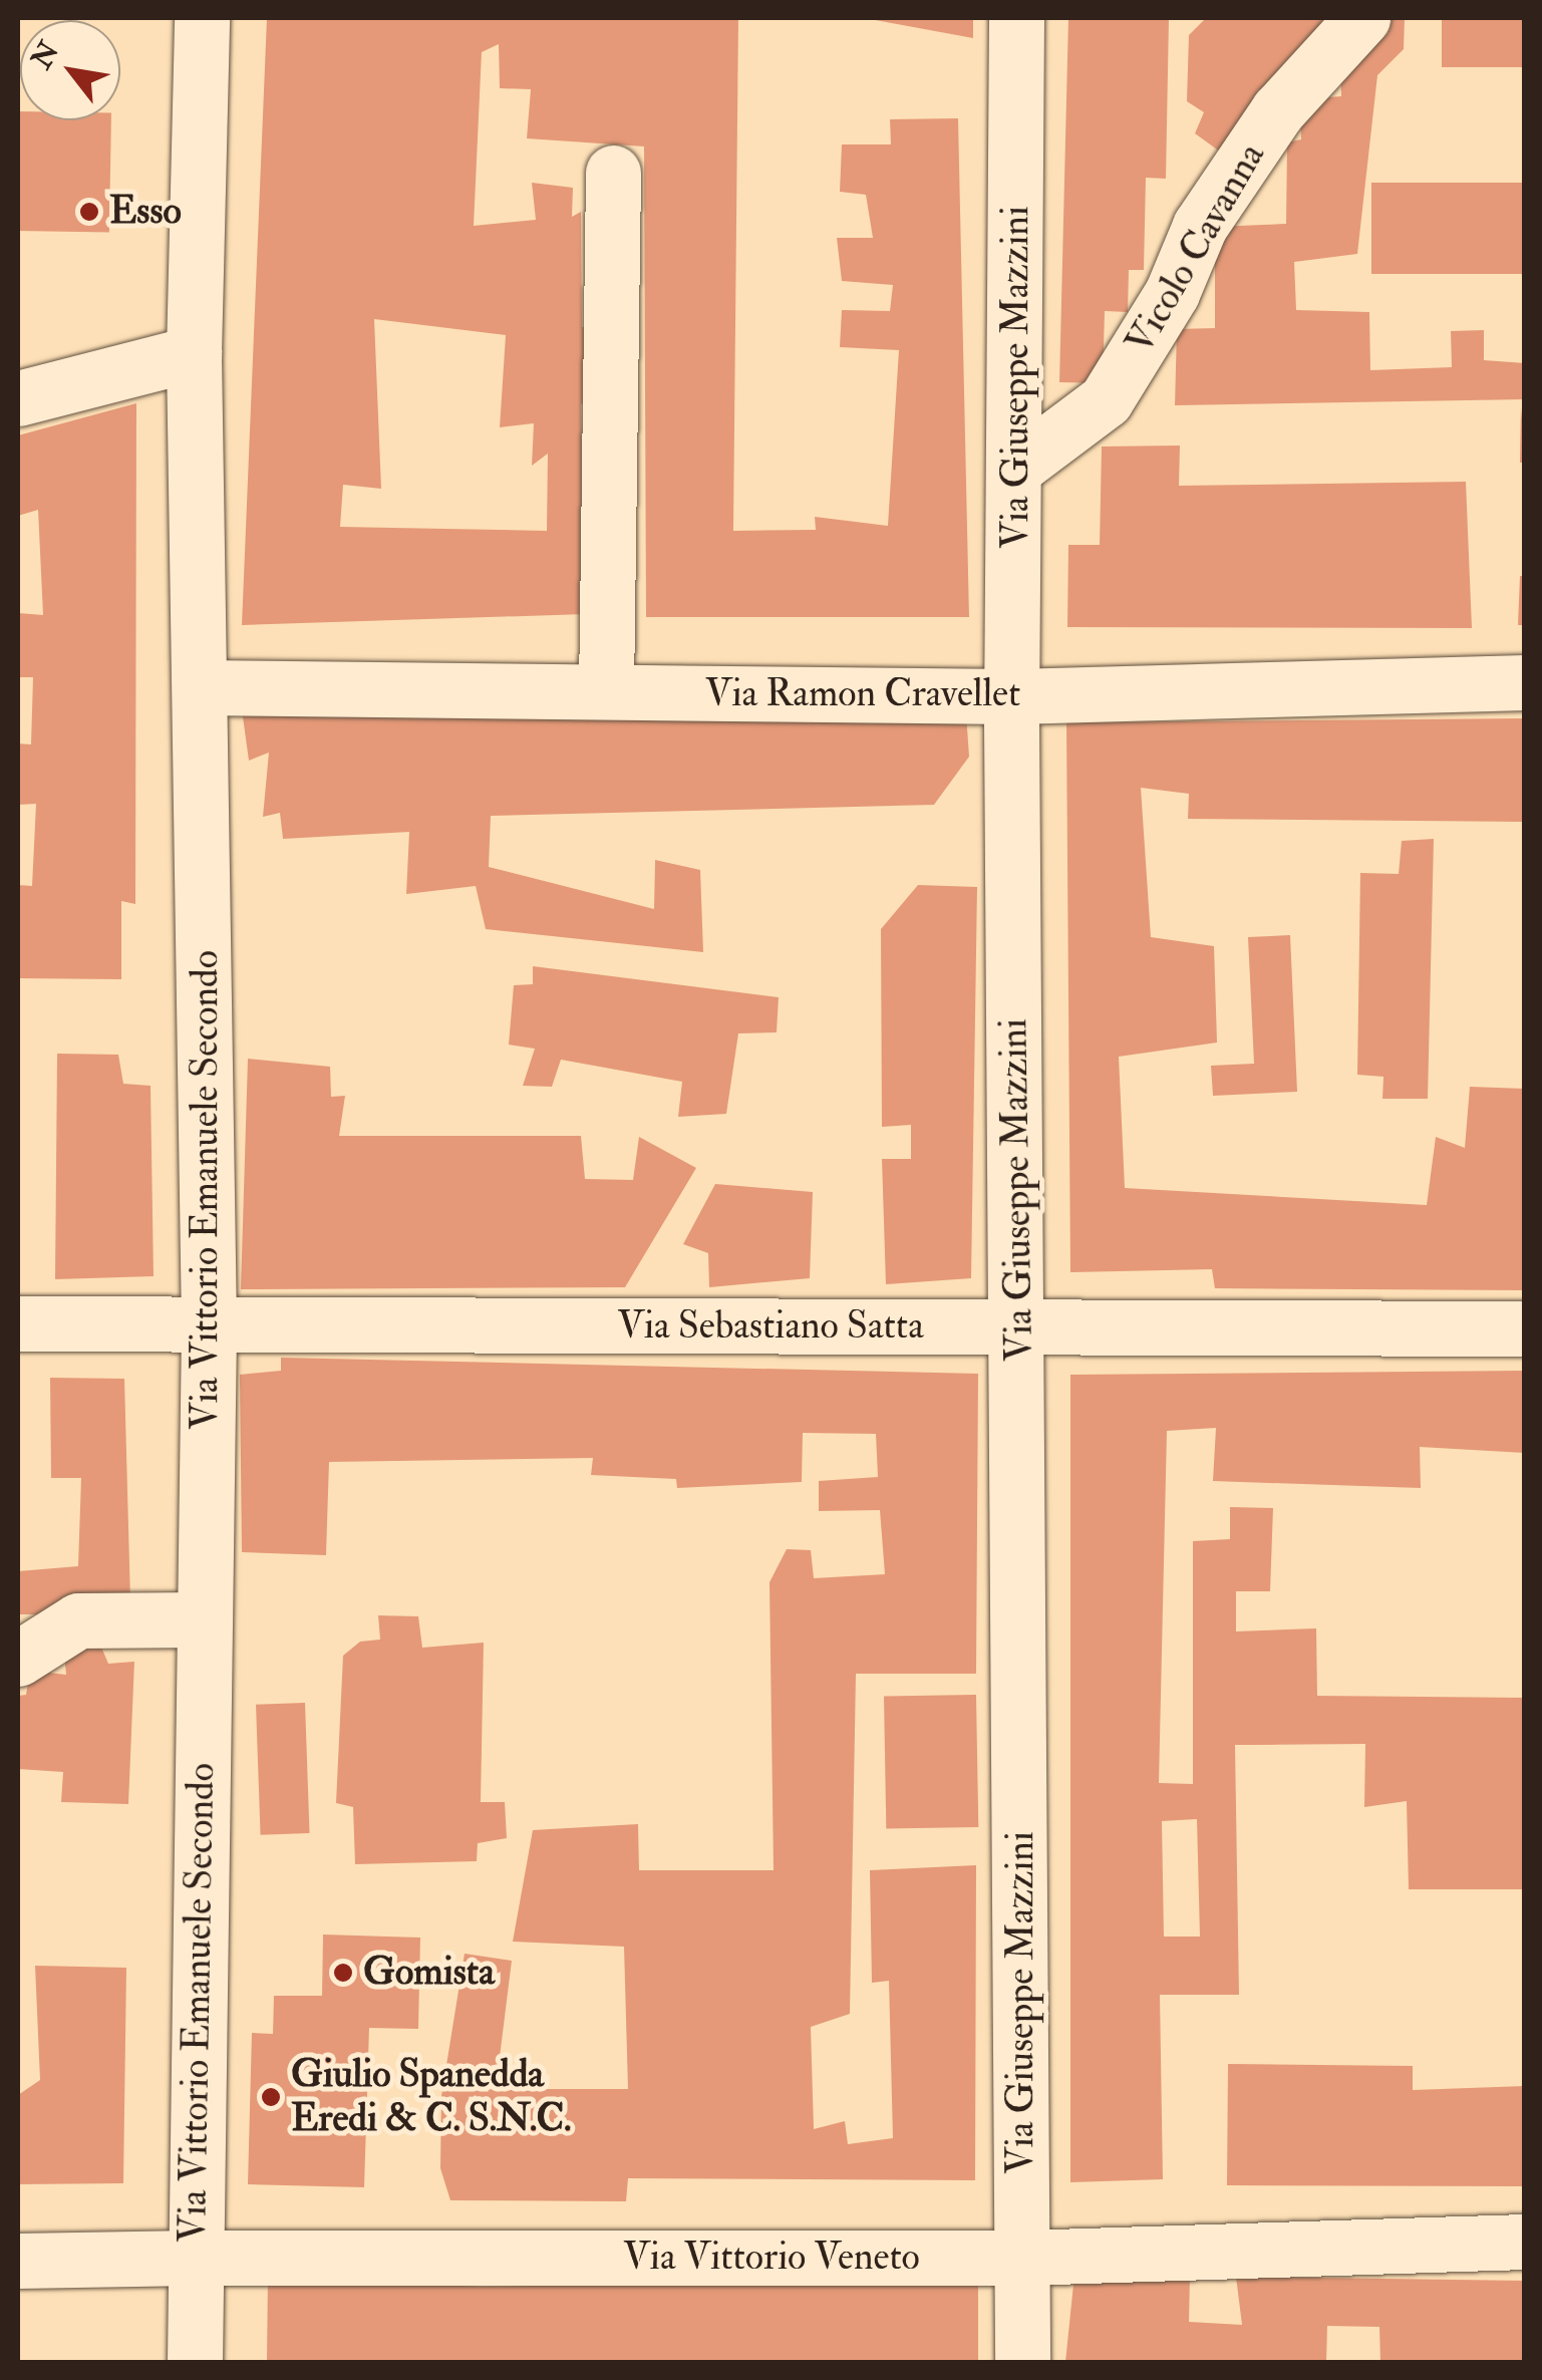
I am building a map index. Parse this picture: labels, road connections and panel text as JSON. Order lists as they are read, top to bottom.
{
  "streets": {
    "street": [
      "Vicolo Cavanna",
      "Via Giuseppe Mazzini",
      "Via Ramon Cravellet",
      "Via Vittorio Emanuele Secondo",
      "Via Sebastiano Satta",
      "Via Vittorio Veneto"
    ]
  },
  "crossings": [
    ["Vicolo Cavanna", "Via Giuseppe Mazzini"],
    ["Via Giuseppe Mazzini", "Via Ramon Cravellet"],
    ["Via Giuseppe Mazzini", "Via Sebastiano Satta"],
    ["Via Giuseppe Mazzini", "Via Vittorio Veneto"],
    ["Via Ramon Cravellet", "Via Vittorio Emanuele Secondo"],
    ["Via Vittorio Emanuele Secondo", "Via Sebastiano Satta"],
    ["Via Vittorio Emanuele Secondo", "Via Vittorio Veneto"]
  ],
  "places": ["Esso", "Gomista", "Giulio Spanedda Eredi & C. S.N.C."],
  "north": "top left"
}
